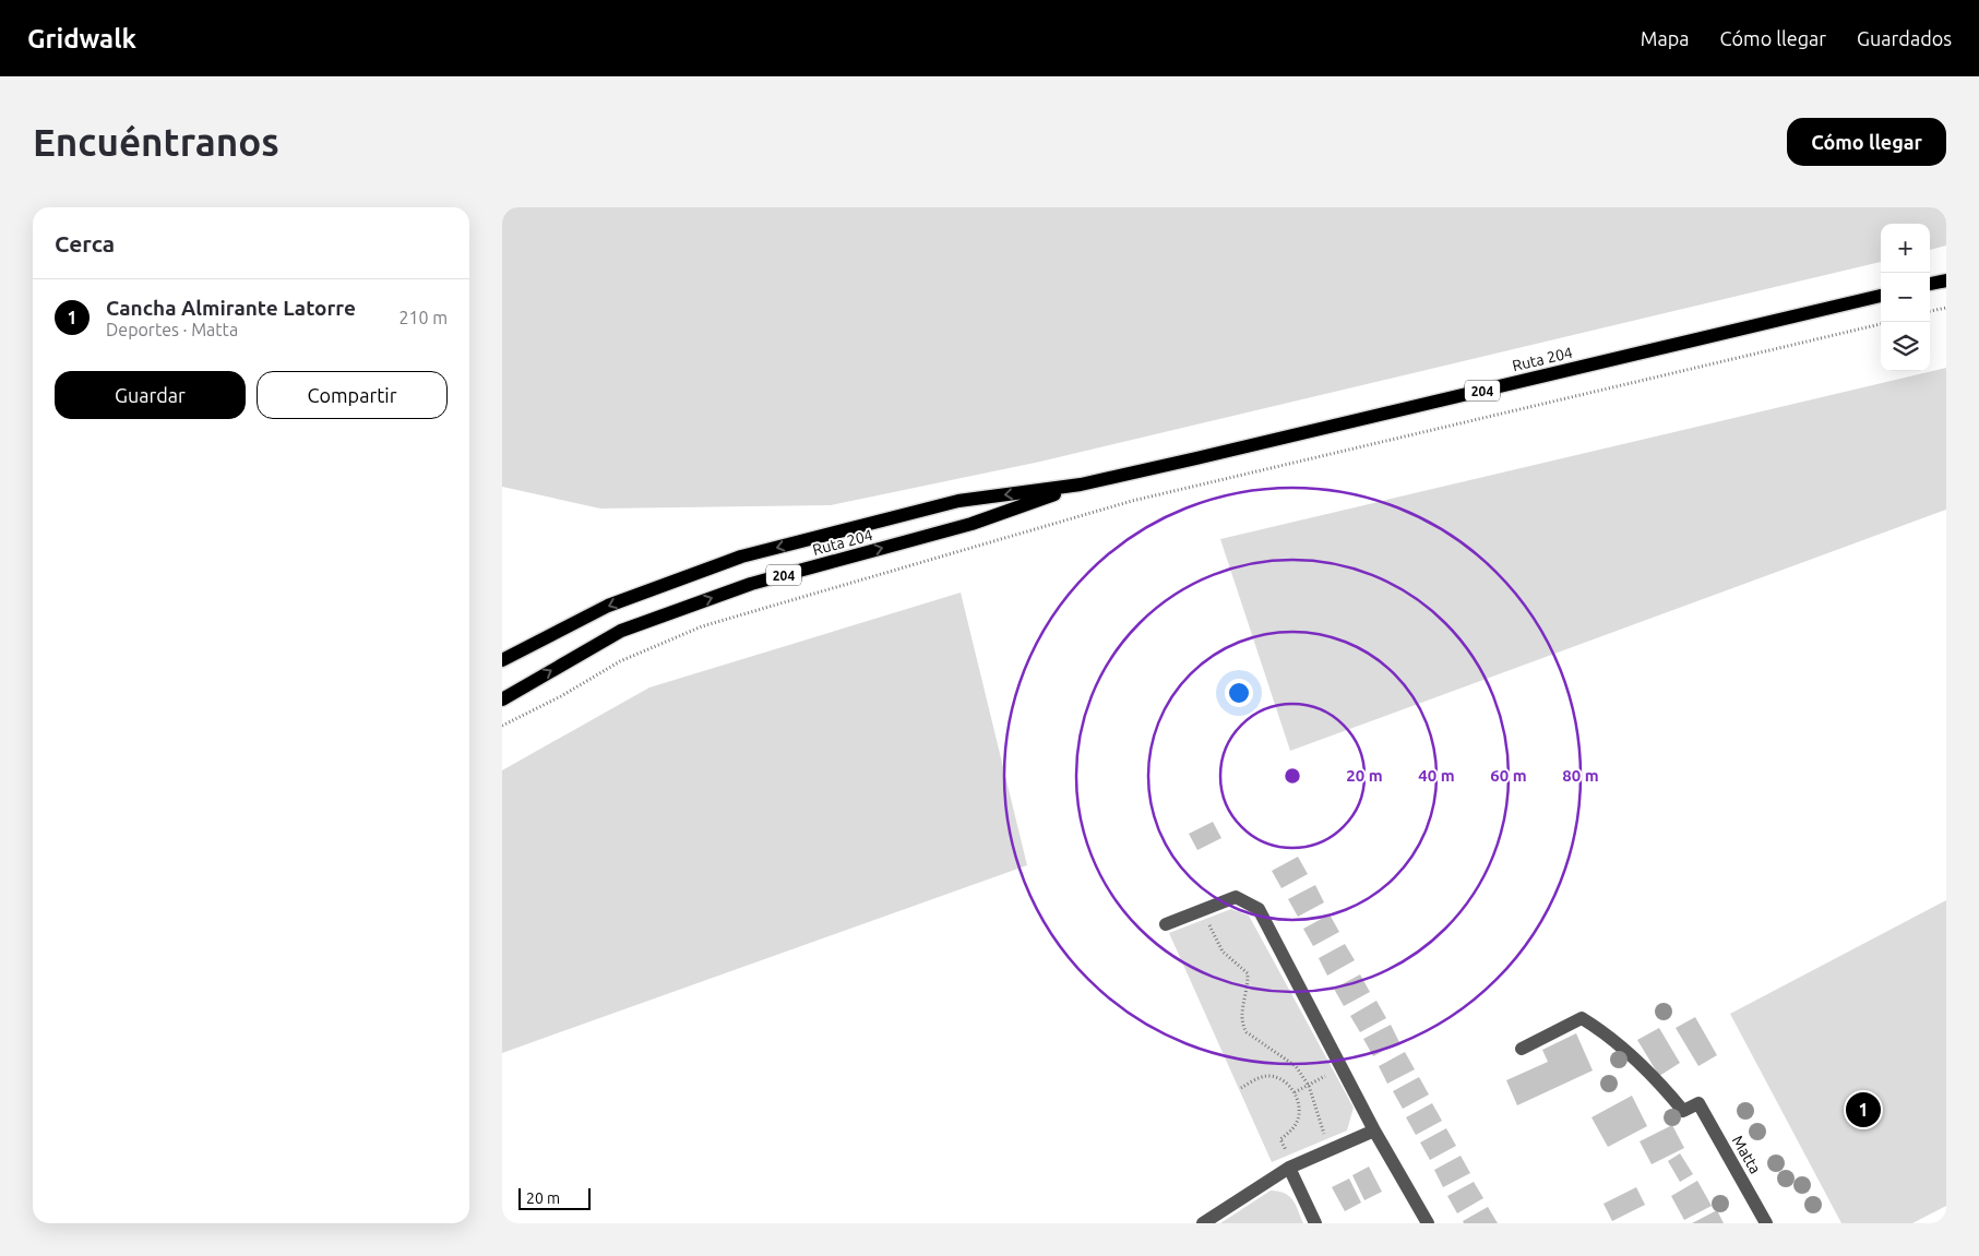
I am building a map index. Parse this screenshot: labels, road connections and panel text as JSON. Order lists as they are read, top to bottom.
{
  "streets": {
    "main road": ["Ruta 204", "204"],
    "street": ["Matta"]
  },
  "scale_bar": "20 m",
  "page": {
    "header": "Gridwalk",
    "nav": ["Mapa", "Cómo llegar", "Guardados"],
    "buttons": [
      "Cómo llegar",
      ["Guardar", "Compartir"]
    ],
    "title": "Encuéntranos",
    "heading": "Cerca",
    "map_buttons": ["+", "−"],
    "list": [
      {
        "mark": "1",
        "name": "Cancha Almirante Latorre",
        "note": "Deportes · Matta",
        "value": "210 m"
      }
    ],
    "pins": "1",
    "scale": "20 m"
  },
  "rings": [
    "20 m",
    "40 m",
    "60 m",
    "80 m"
  ]
}
